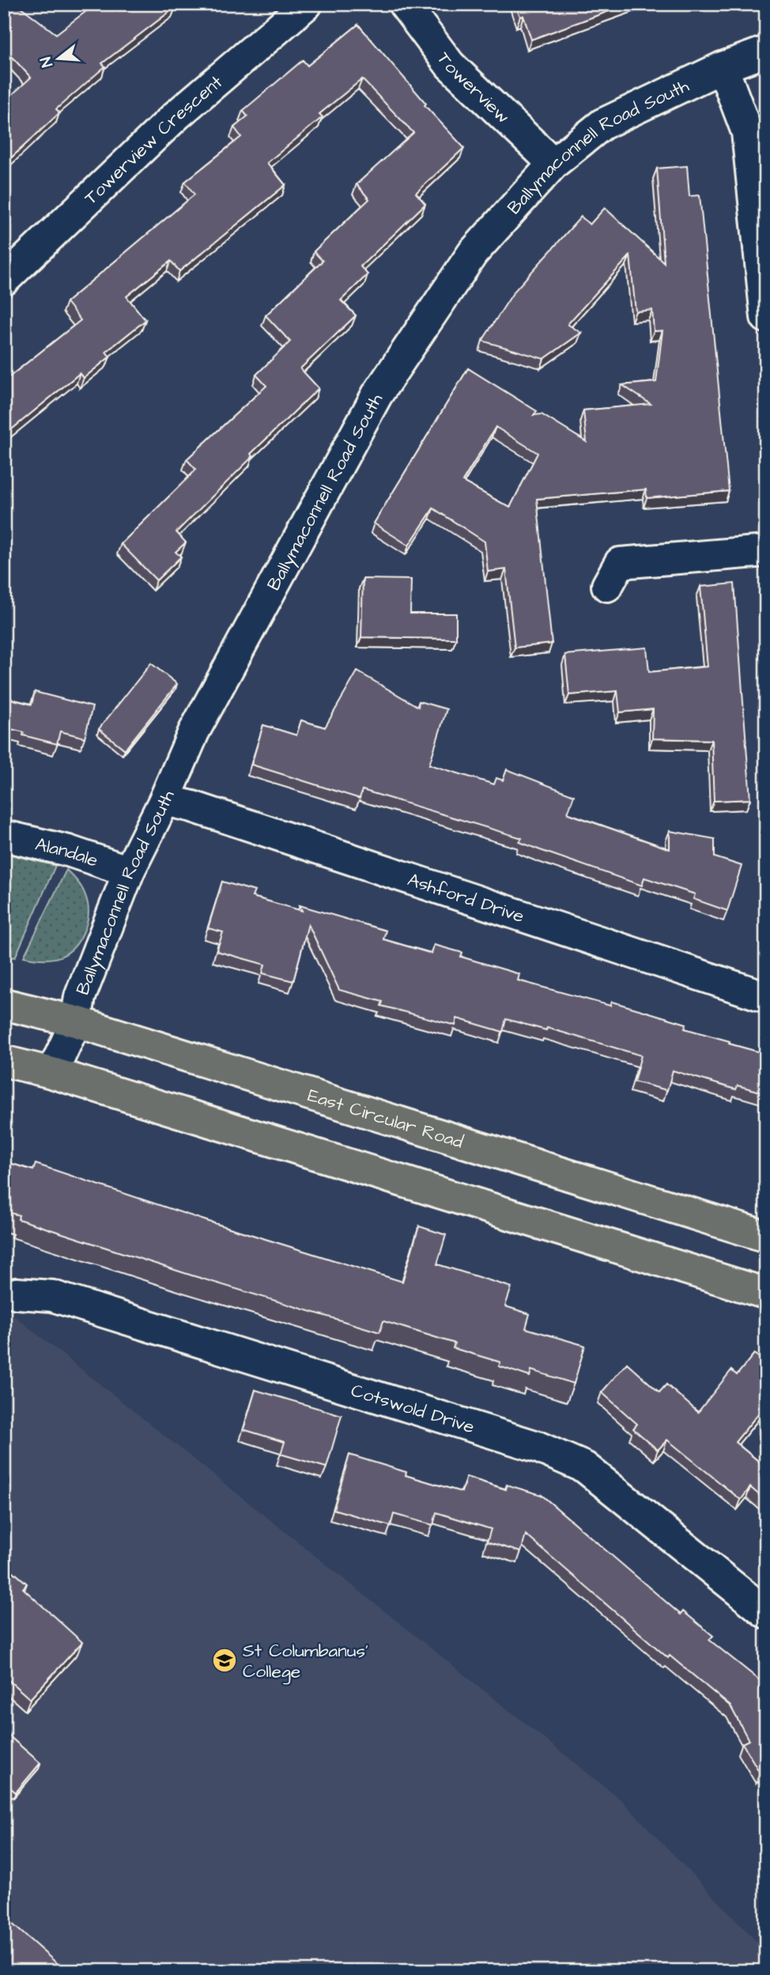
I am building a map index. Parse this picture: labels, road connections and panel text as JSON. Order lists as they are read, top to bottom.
{
  "streets": {
    "highway": ["East Circular Road"],
    "street": [
      "Towerview",
      "Towerview Crescent",
      "Ballymaconnell Road South",
      "Alandale",
      "Ashford Drive",
      "Cotswold Drive"
    ]
  },
  "crossings": [
    ["Towerview", "Ballymaconnell Road South"],
    ["Ballymaconnell Road South", "Alandale"],
    ["Ballymaconnell Road South", "Ashford Drive"],
    ["Ballymaconnell Road South", "East Circular Road"]
  ],
  "places": {
    "school or university": ["St Columbanus' College"]
  },
  "north": "left"
}
